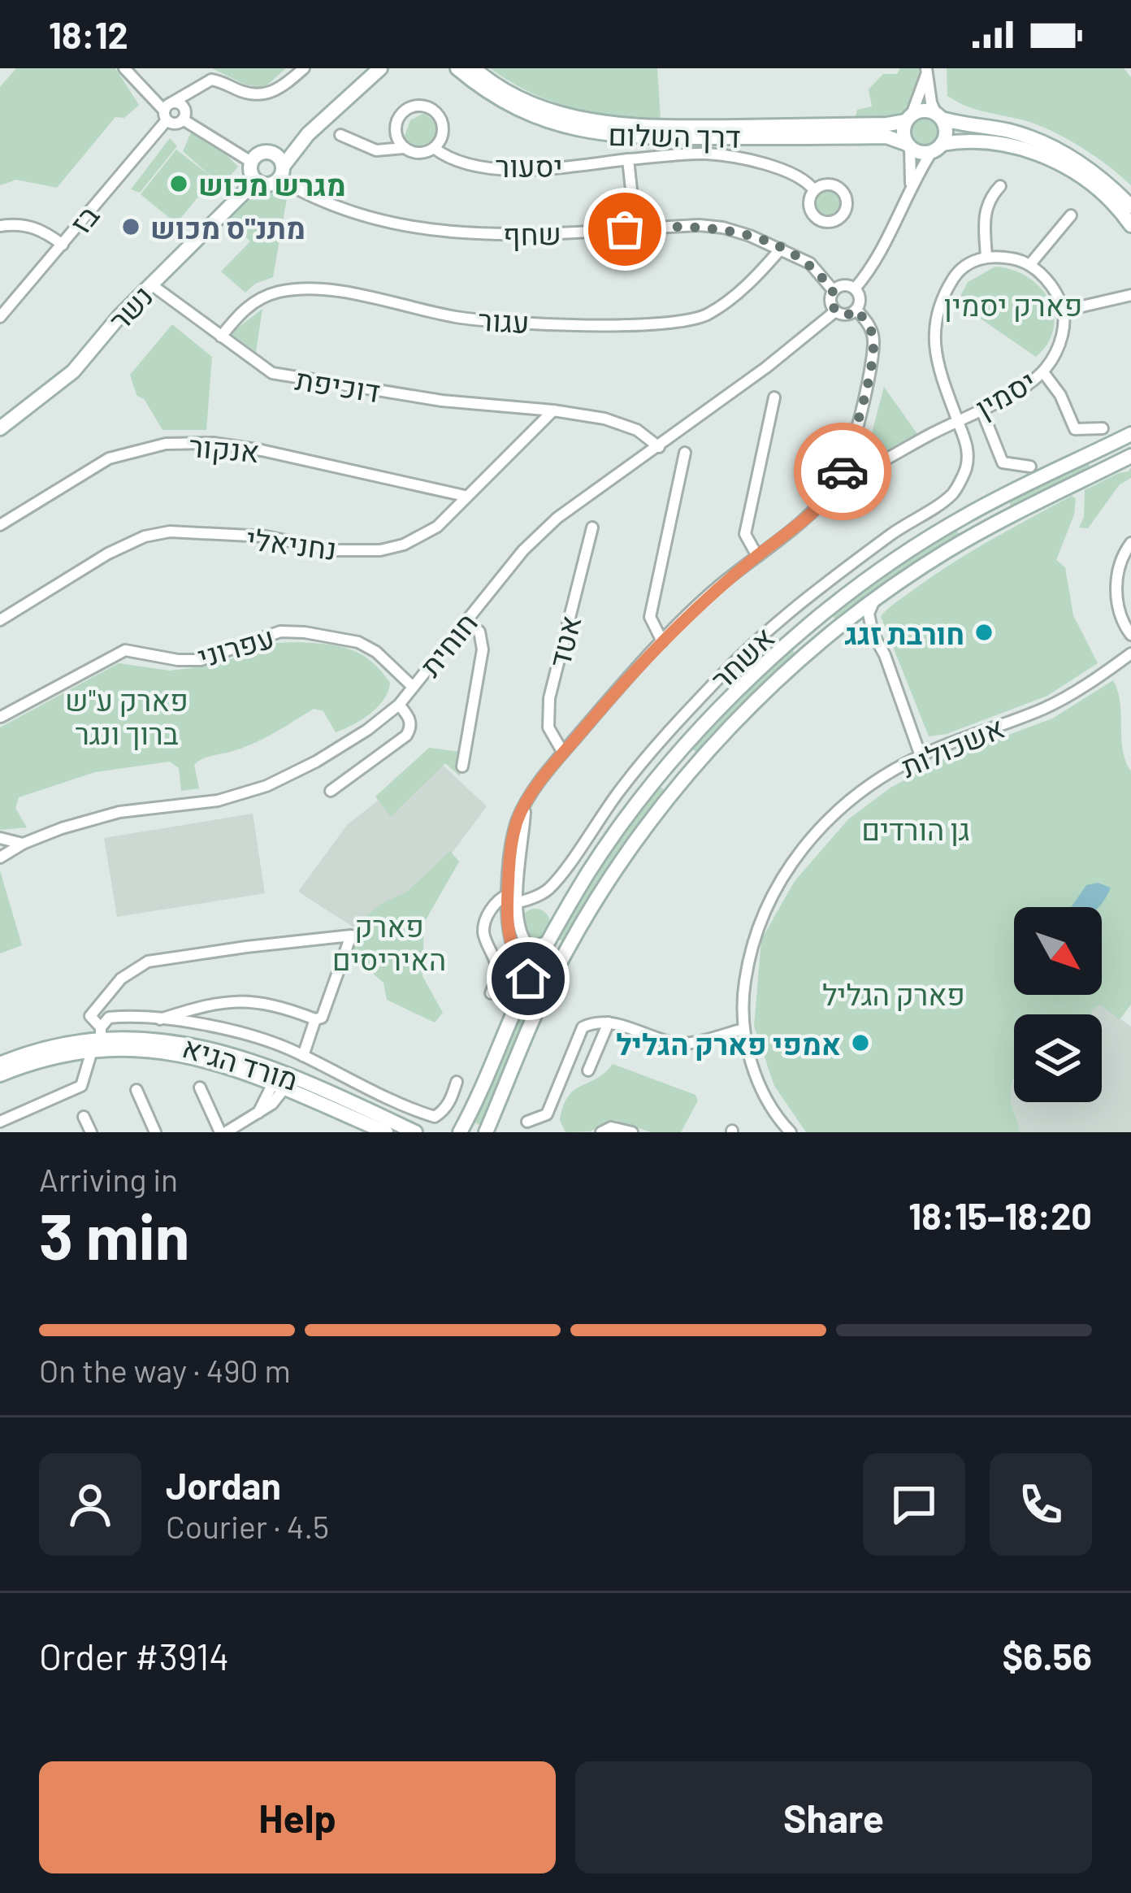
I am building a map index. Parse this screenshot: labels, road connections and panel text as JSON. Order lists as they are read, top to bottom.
{
  "streets": {
    "street": [
      "דרך השלום",
      "יסעור",
      "בז",
      "שחף",
      "נשר",
      "עגור",
      "דוכיפת",
      "יסמין",
      "אנקור",
      "נחניאלי",
      "אטד",
      "חוחית",
      "עפרוני",
      "אשחר",
      "אשכולות",
      "מורד הגיא"
    ]
  },
  "crossings": [
    ["שחף", "נשר"],
    ["שחף", "עגור"],
    ["שחף", "חוחית"],
    ["נשר", "דוכיפת"],
    ["עגור", "דוכיפת"],
    ["דוכיפת", "נחניאלי"],
    ["דוכיפת", "חוחית"],
    ["יסמין", "אשחר"],
    ["אנקור", "נחניאלי"],
    ["חוחית", "עפרוני"]
  ],
  "parks": [
    "פארק יסמין",
    "פארק ע\"ש ברוך ונגר",
    "גן הורדים",
    "פארק האיריסים",
    "פארק הגליל"
  ],
  "places": [
    "מגרש מכוש",
    "מתנ\"ס מכוש",
    "חורבת זגג",
    "אמפי פארק הגליל"
  ],
  "north": "bottom right",
  "page": {
    "status": "18:12",
    "heading": ["3 min", "Arriving in", "18:15–18:20"],
    "panel": [
      "Jordan",
      "Courier · 4.5",
      "Order #3914",
      "$6.56"
    ],
    "bar": "On the way · 490 m",
    "buttons": ["Help", "Share"]
  }
}
